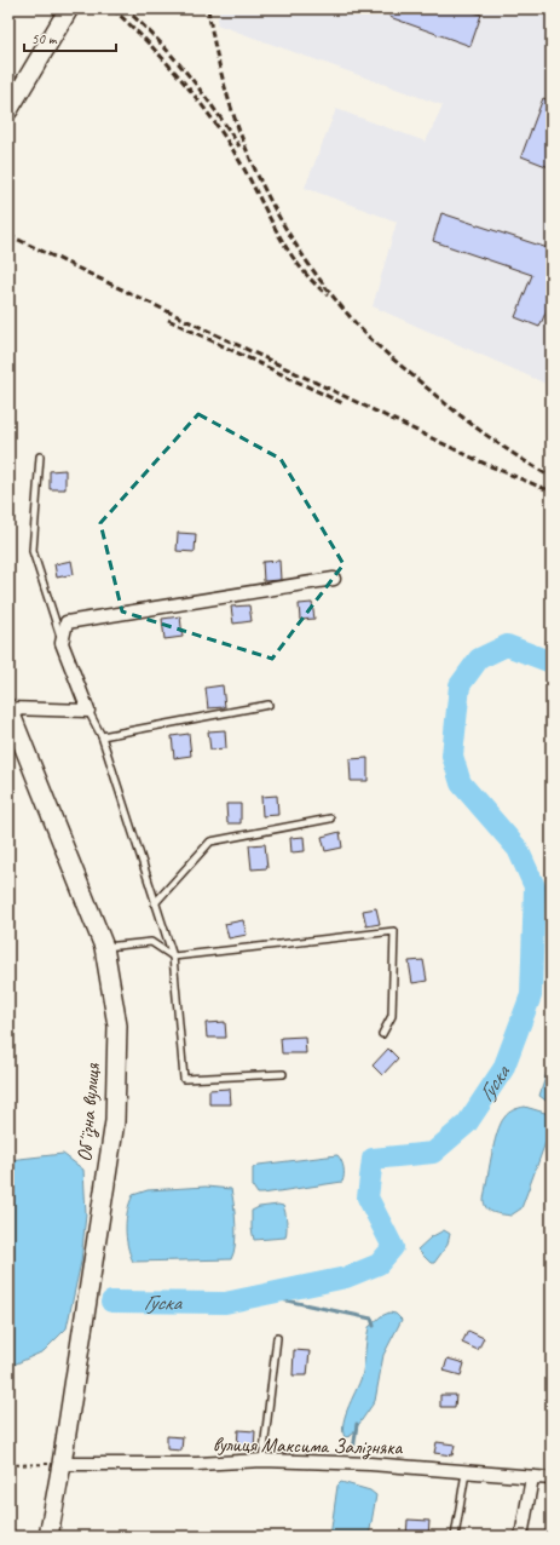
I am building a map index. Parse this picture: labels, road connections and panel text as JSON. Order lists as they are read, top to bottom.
{
  "streets": {
    "street": ["Обʼїзна вулиця", "вулиця Максима Залізняка"]
  },
  "crossings": [
    ["Обʼїзна вулиця", "вулиця Максима Залізняка"]
  ],
  "water": ["Гуска"],
  "scale_bar": "50 m"
}
